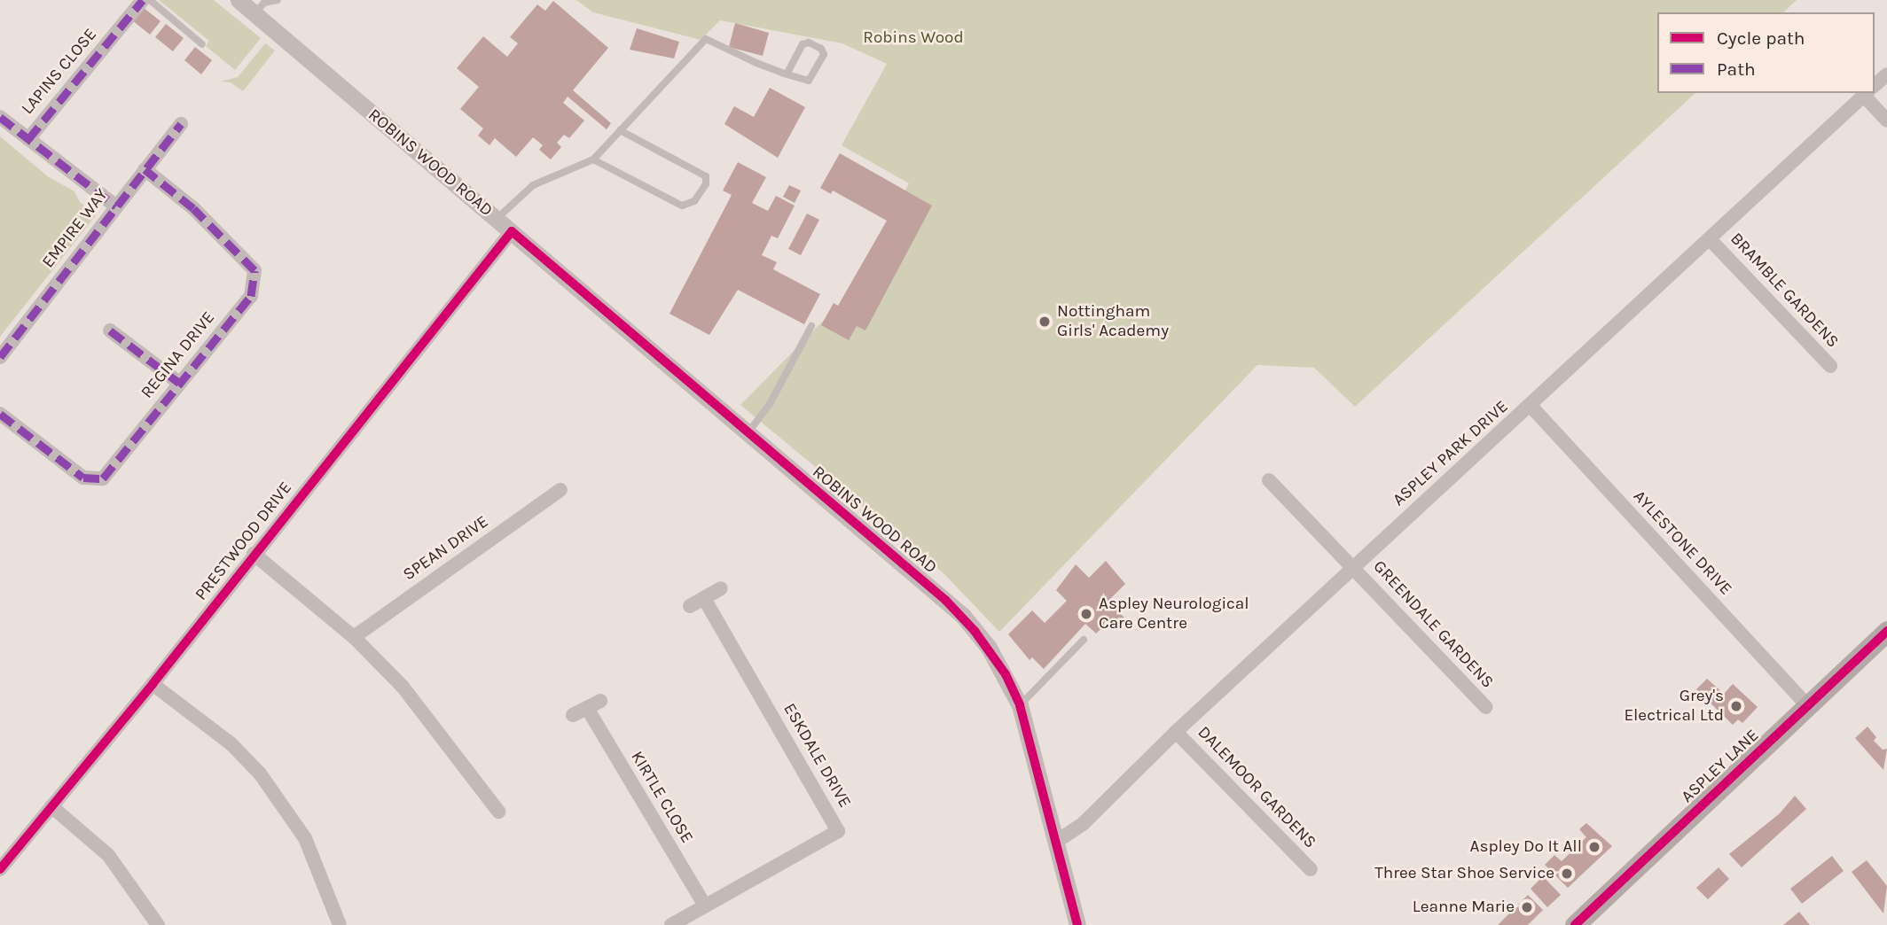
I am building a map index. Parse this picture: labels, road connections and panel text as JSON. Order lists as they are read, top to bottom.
{
  "streets": {
    "main road": ["ASPLEY LANE"],
    "street": [
      "LAPINS CLOSE",
      "ROBINS WOOD ROAD",
      "EMPIRE WAY",
      "BRAMBLE GARDENS",
      "REGINA DRIVE",
      "ASPLEY PARK DRIVE",
      "PRESTWOOD DRIVE",
      "AYLESTONE DRIVE",
      "SPEAN DRIVE",
      "GREENDALE GARDENS",
      "ESKDALE DRIVE",
      "DALEMOOR GARDENS",
      "KIRTLE CLOSE"
    ]
  },
  "crossings": [
    ["ROBINS WOOD ROAD", "ASPLEY PARK DRIVE"],
    ["ROBINS WOOD ROAD", "PRESTWOOD DRIVE"],
    ["EMPIRE WAY", "REGINA DRIVE"],
    ["BRAMBLE GARDENS", "ASPLEY PARK DRIVE"],
    ["ASPLEY PARK DRIVE", "AYLESTONE DRIVE"],
    ["ASPLEY PARK DRIVE", "GREENDALE GARDENS"],
    ["ASPLEY PARK DRIVE", "DALEMOOR GARDENS"],
    ["AYLESTONE DRIVE", "ASPLEY LANE"],
    ["ESKDALE DRIVE", "KIRTLE CLOSE"]
  ],
  "parks": ["Robins Wood"],
  "places": [
    "Nottingham Girls' Academy",
    "Aspley Neurological Care Centre",
    "Grey's Electrical Ltd",
    "Aspley Do It All",
    "Three Star Shoe Service",
    "Leanne Marie"
  ],
  "legend": ["Cycle path", "Path"]
}
